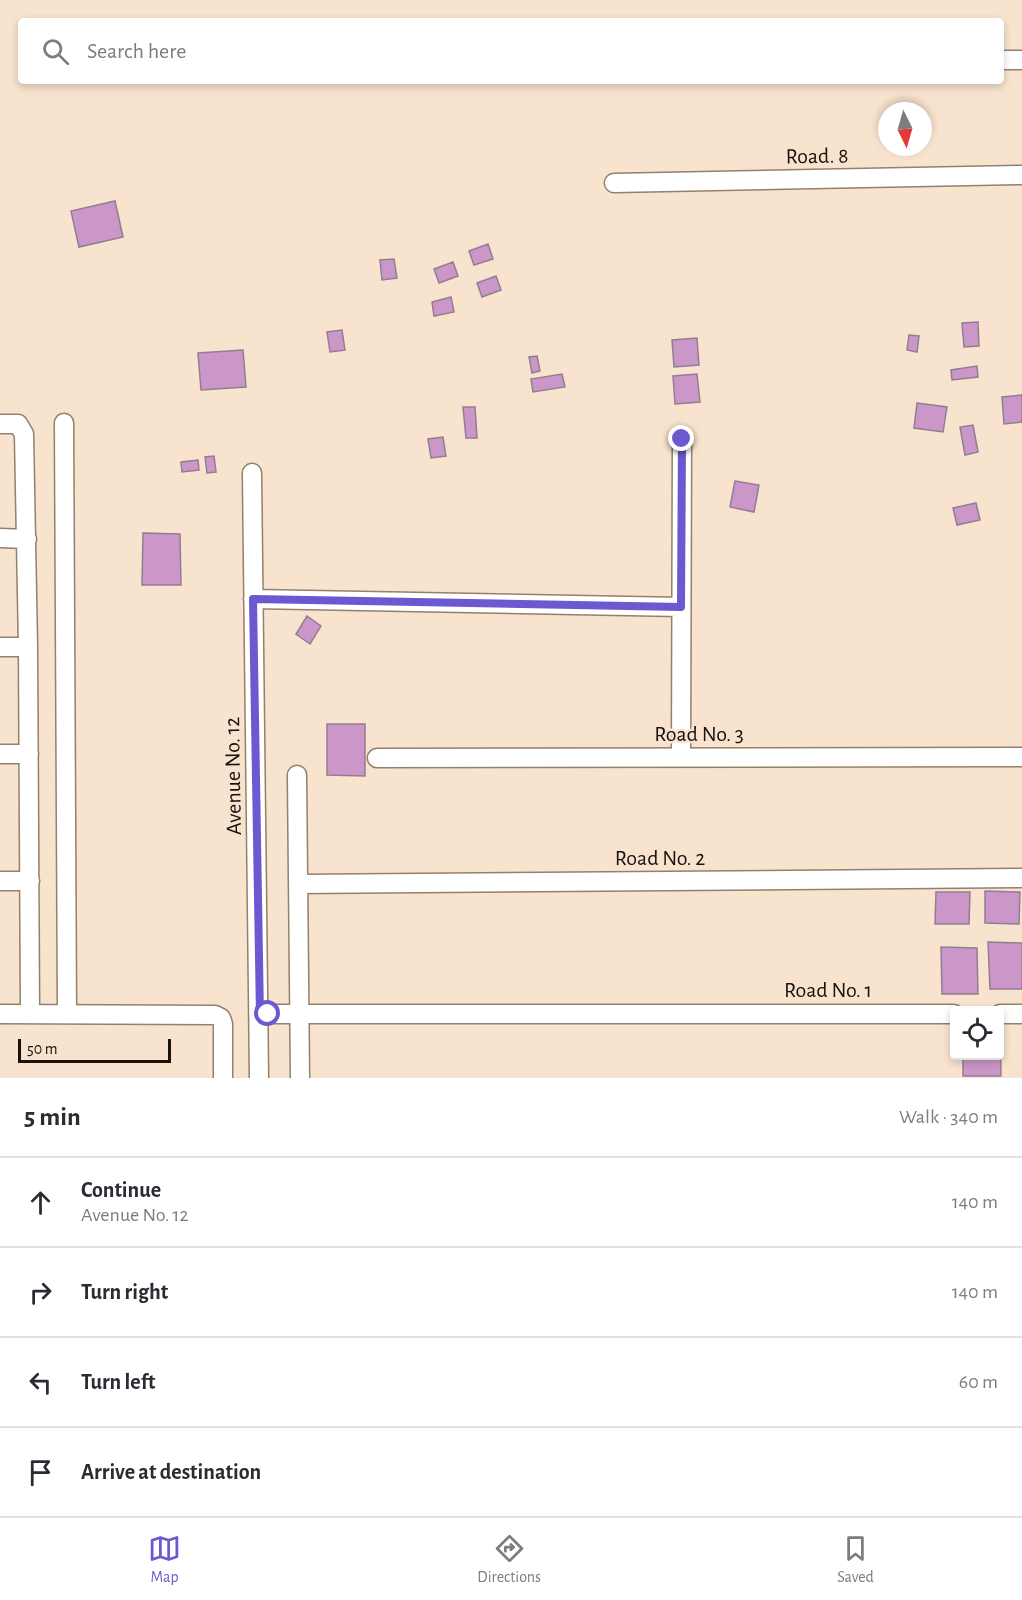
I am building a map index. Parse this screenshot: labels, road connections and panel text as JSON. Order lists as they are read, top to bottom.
{
  "streets": {
    "street": [
      "Road. 8",
      "Road No. 3",
      "Avenue No. 12",
      "Road No. 2",
      "Road No. 1"
    ]
  },
  "crossings": [
    ["Avenue No. 12", "Road No. 1"]
  ],
  "scale_bar": "50 m",
  "north": "bottom",
  "page": {
    "search": "Search here",
    "scale": "50 m",
    "heading": ["5 min", "Walk · 340 m"],
    "list": [
      ["Continue", "Avenue No. 12", "140 m"],
      ["Turn right", "140 m"],
      ["Turn left", "60 m"],
      "Arrive at destination"
    ],
    "nav": ["Map", "Directions", "Saved"]
  }
}
